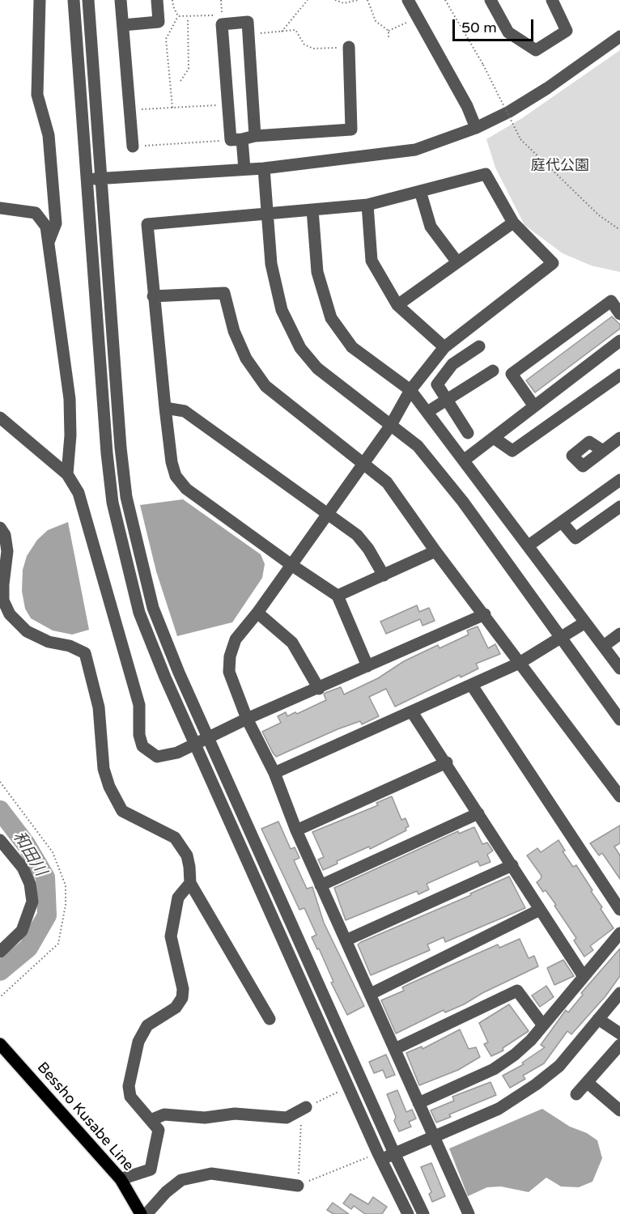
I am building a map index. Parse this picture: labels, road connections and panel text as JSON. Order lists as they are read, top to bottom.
{
  "streets": {
    "main road": ["Bessho Kusabe Line"]
  },
  "water": ["和田川"],
  "parks": ["庭代公園"],
  "scale_bar": "50 m"
}
